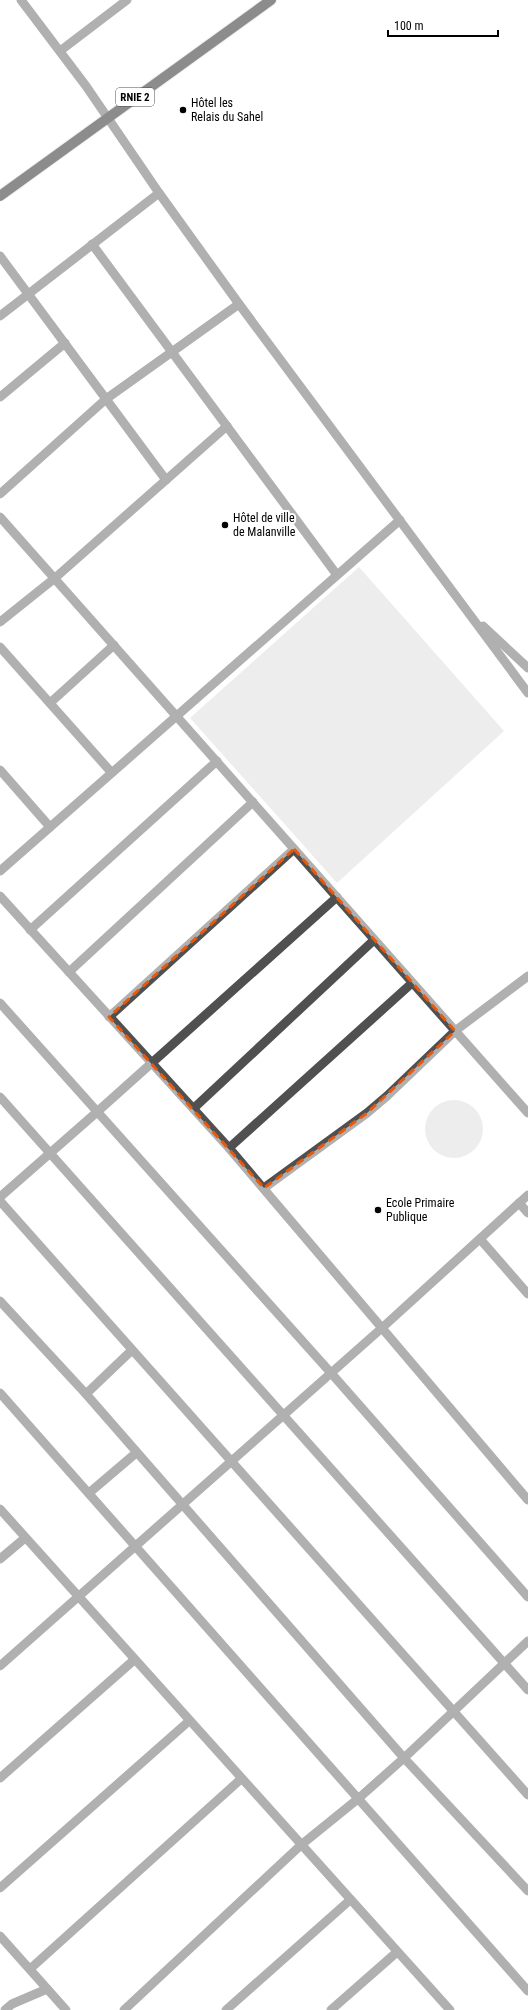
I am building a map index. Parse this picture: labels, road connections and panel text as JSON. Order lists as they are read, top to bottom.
{
  "streets": {
    "main road": ["RNIE 2"]
  },
  "places": ["Hôtel les Relais du Sahel", "Hôtel de ville de Malanville", "Ecole Primaire Publique"],
  "scale_bar": "100 m"
}
